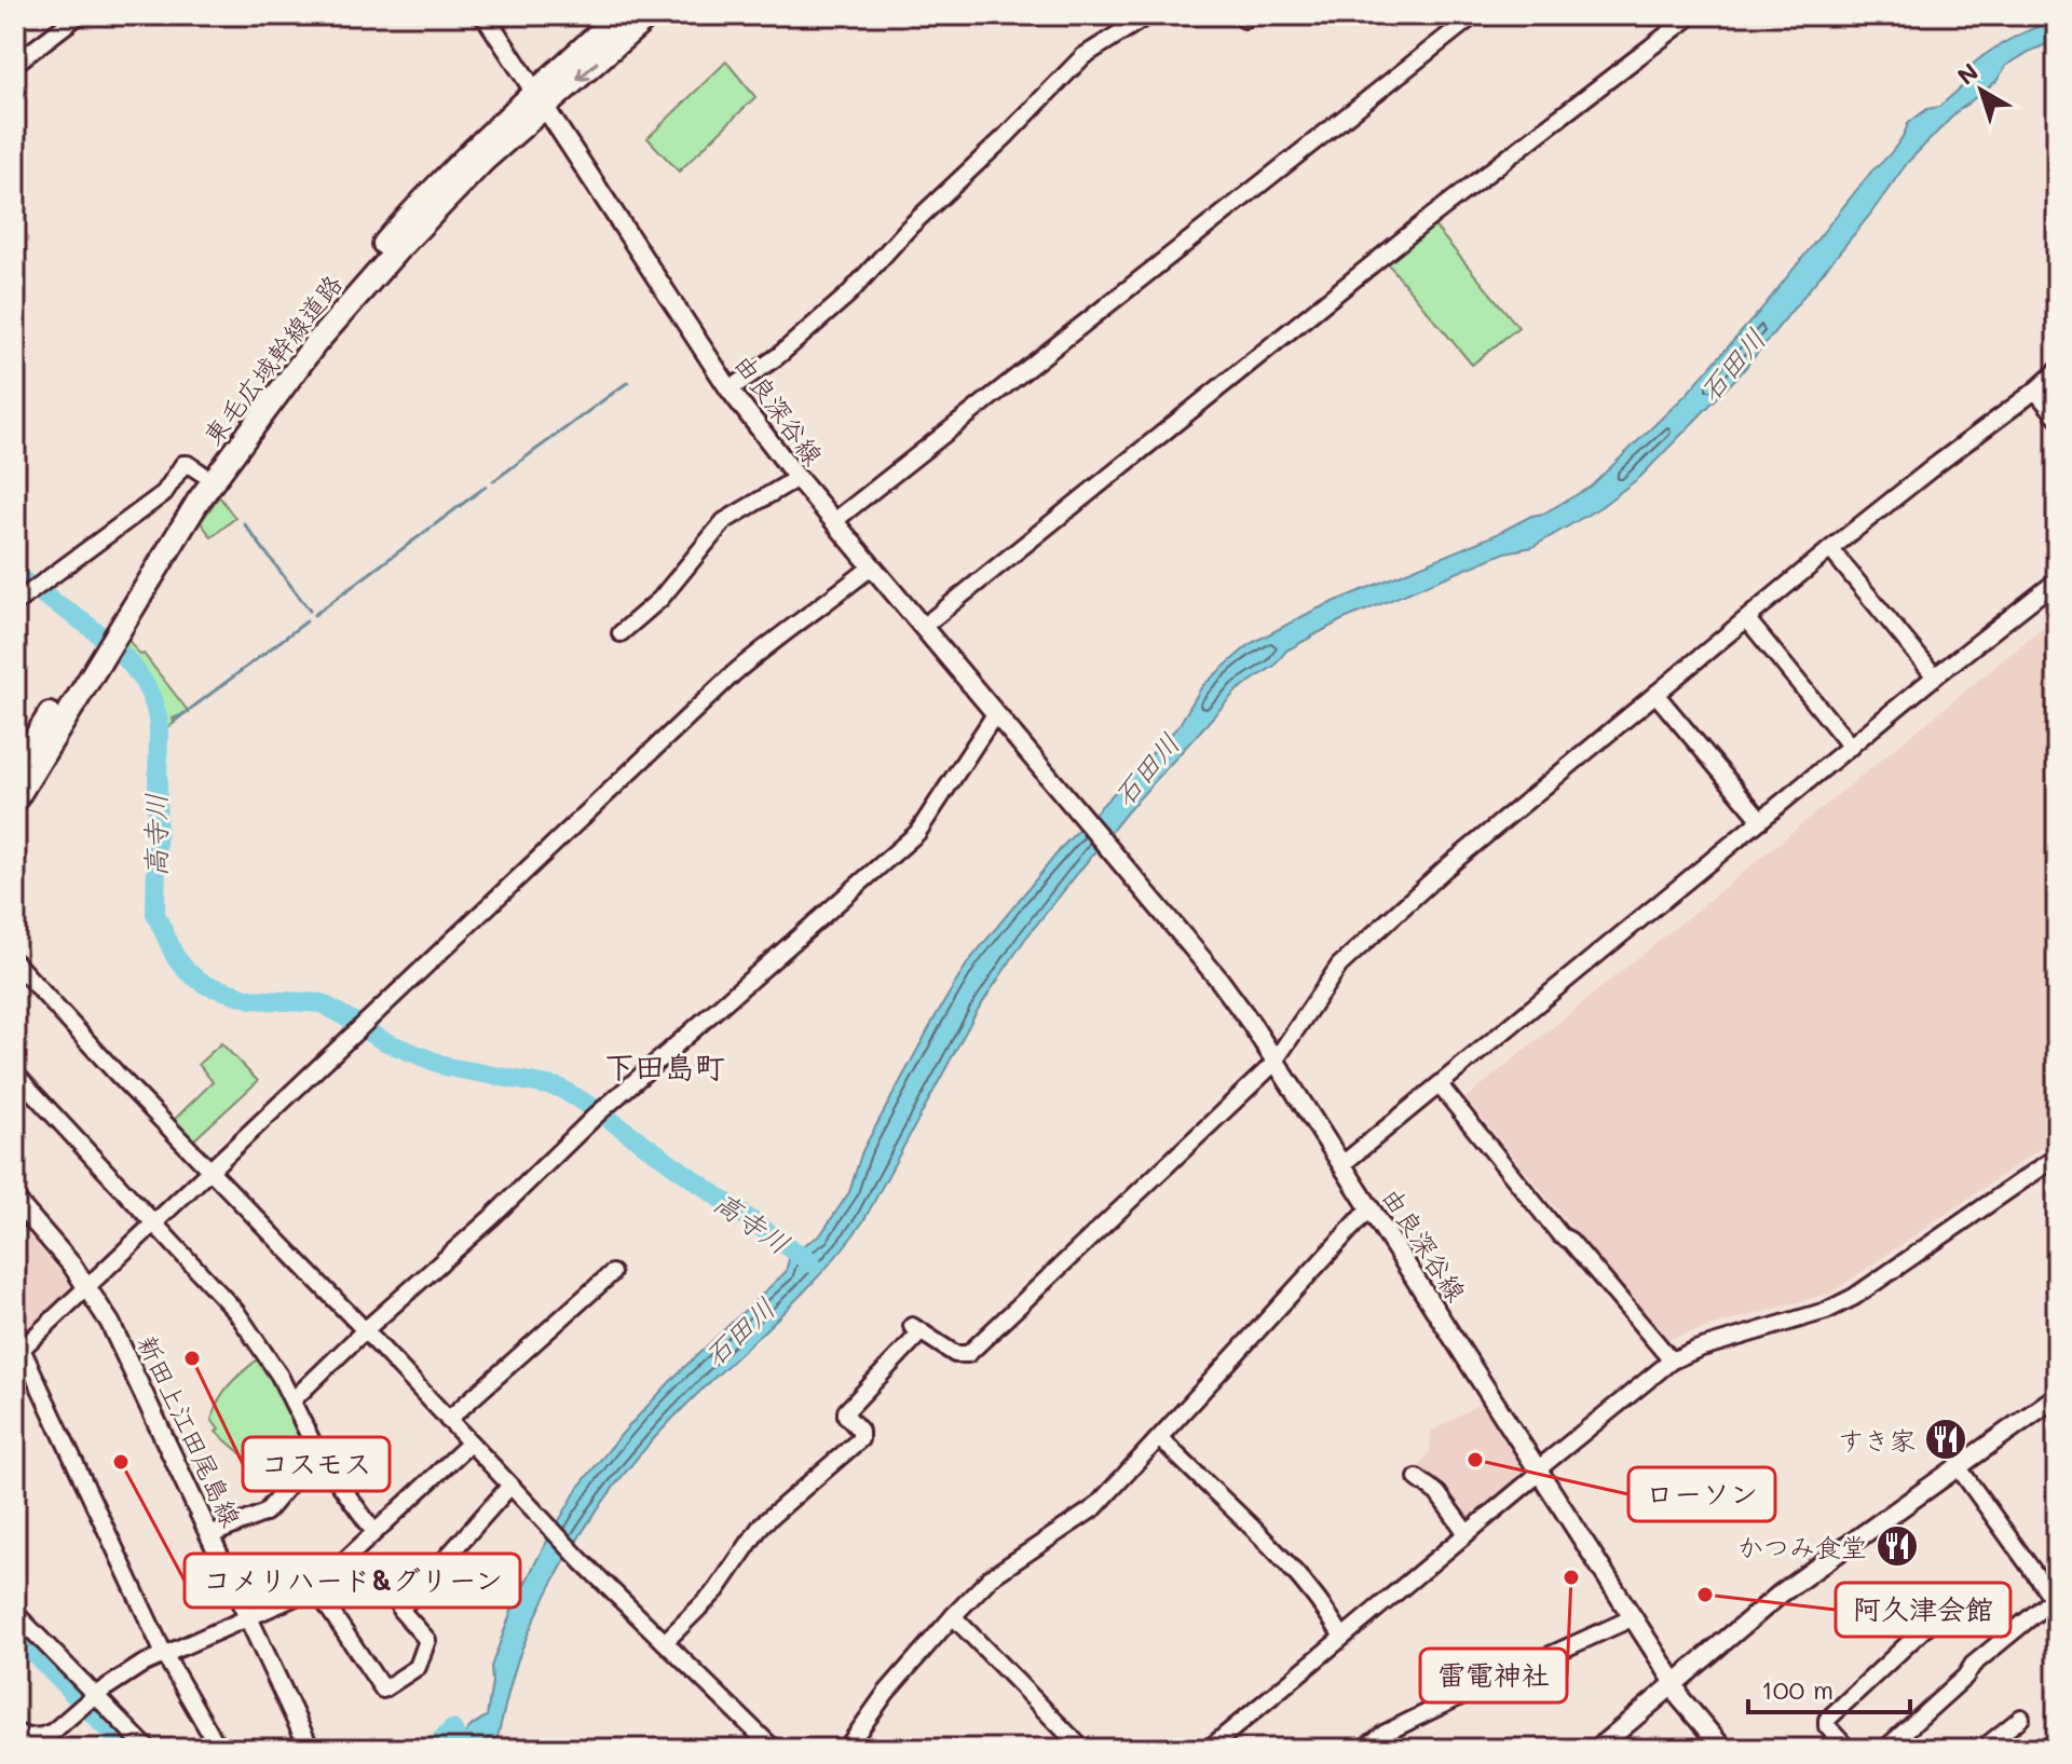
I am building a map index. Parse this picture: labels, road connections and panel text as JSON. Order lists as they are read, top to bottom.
{
  "streets": {
    "highway": ["東毛広域幹線道路"],
    "main road": ["由良深谷線", "新田上江田尾島線"]
  },
  "crossings": [
    ["東毛広域幹線道路", "由良深谷線"]
  ],
  "districts": ["下田島町"],
  "water": ["石田川", "高寺川"],
  "places": {
    "other": [
      "コスモス",
      "ローソン",
      "コメリハード&グリーン",
      "雷電神社",
      "阿久津会館"
    ],
    "restaurant": ["すき家", "かつみ食堂"]
  },
  "scale_bar": "100 m",
  "north": "top left"
}
